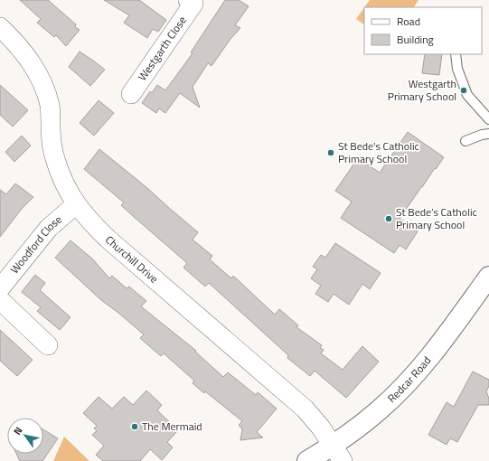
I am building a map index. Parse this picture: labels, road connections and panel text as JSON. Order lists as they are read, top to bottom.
{
  "streets": {
    "street": [
      "Westgarth Close",
      "Woodford Close",
      "Churchill Drive",
      "Redcar Road"
    ]
  },
  "crossings": [
    ["Woodford Close", "Churchill Drive"],
    ["Churchill Drive", "Redcar Road"]
  ],
  "places": [
    "Westgarth Primary School",
    "St Bede's Catholic Primary School",
    "St Bede’s Catholic Primary School",
    "The Mermaid"
  ],
  "legend": ["Road", "Building"],
  "north": "top left"
}
